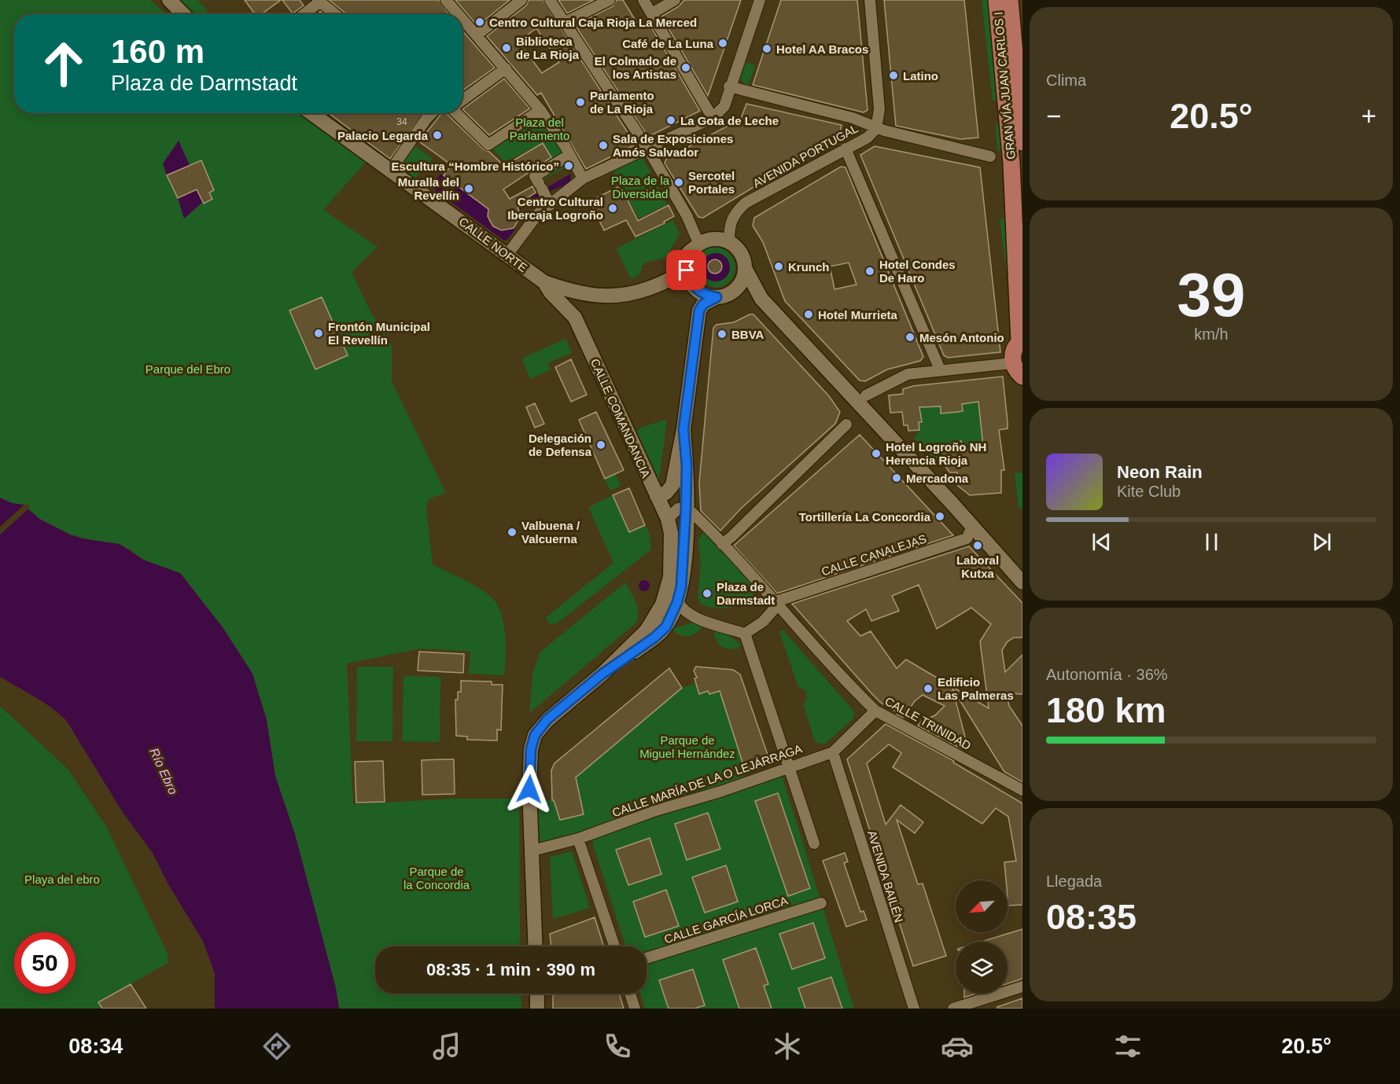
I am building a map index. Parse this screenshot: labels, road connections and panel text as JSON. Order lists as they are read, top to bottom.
{
  "streets": {
    "main road": ["GRAN VÍA JUAN CARLOS I", "CALLE NORTE", "CALLE COMANDANCIA"],
    "street": [
      "AVENIDA PORTUGAL",
      "CALLE CANALEJAS",
      "CALLE TRINIDAD",
      "CALLE MARÍA DE LA O LEJÁRRAGA",
      "AVENIDA BAILÉN",
      "CALLE GARCÍA LORCA"
    ]
  },
  "crossings": [
    ["AVENIDA PORTUGAL", "CALLE NORTE"],
    ["CALLE NORTE", "CALLE COMANDANCIA"],
    ["CALLE CANALEJAS", "CALLE TRINIDAD"],
    ["CALLE TRINIDAD", "CALLE MARÍA DE LA O LEJÁRRAGA"],
    ["CALLE MARÍA DE LA O LEJÁRRAGA", "AVENIDA BAILÉN"]
  ],
  "water": ["Río Ebro"],
  "parks": [
    "Plaza del Parlamento",
    "Plaza de la Diversidad",
    "Parque del Ebro",
    "Parque de Miguel Hernández",
    "Parque de la Concordia",
    "Playa del ebro"
  ],
  "places": [
    "Centro Cultural Caja Rioja La Merced",
    "Café de La Luna",
    "Biblioteca de La Rioja",
    "Hotel AA Bracos",
    "El Colmado de los Artistas",
    "Latino",
    "Parlamento de La Rioja",
    "La Gota de Leche",
    "Palacio Legarda",
    "Sala de Exposiciones Amós Salvador",
    "Escultura “Hombre Histórico”",
    "Sercotel Portales",
    "Muralla del Revellín",
    "Centro Cultural Ibercaja Logroño",
    "Krunch",
    "Hotel Condes De Haro",
    "Hotel Murrieta",
    "Frontón Municipal El Revellín",
    "BBVA",
    "Mesón Antonio",
    "Delegación de Defensa",
    "Hotel Logroño NH Herencia Rioja",
    "Mercadona",
    "Tortillería La Concordia",
    "Valbuena / Valcuerna",
    "Laboral Kutxa",
    "Plaza de Darmstadt",
    "Edificio Las Palmeras"
  ],
  "house_numbers": ["34"],
  "north": "bottom left",
  "page": {
    "tile": [
      "Clima",
      ["39", "km/h"],
      ["Autonomía · 36%", "180 km"],
      ["Llegada", "08:35"]
    ],
    "turn": ["160 m", "Plaza de Darmstadt"],
    "heat": ["−", "20.5°", "+"],
    "song": ["Neon Rain", "Kite Club"],
    "limit": "50",
    "trip": "08:35 · 1 min · 390 m",
    "tabs": ["08:34", "20.5°"]
  }
}
